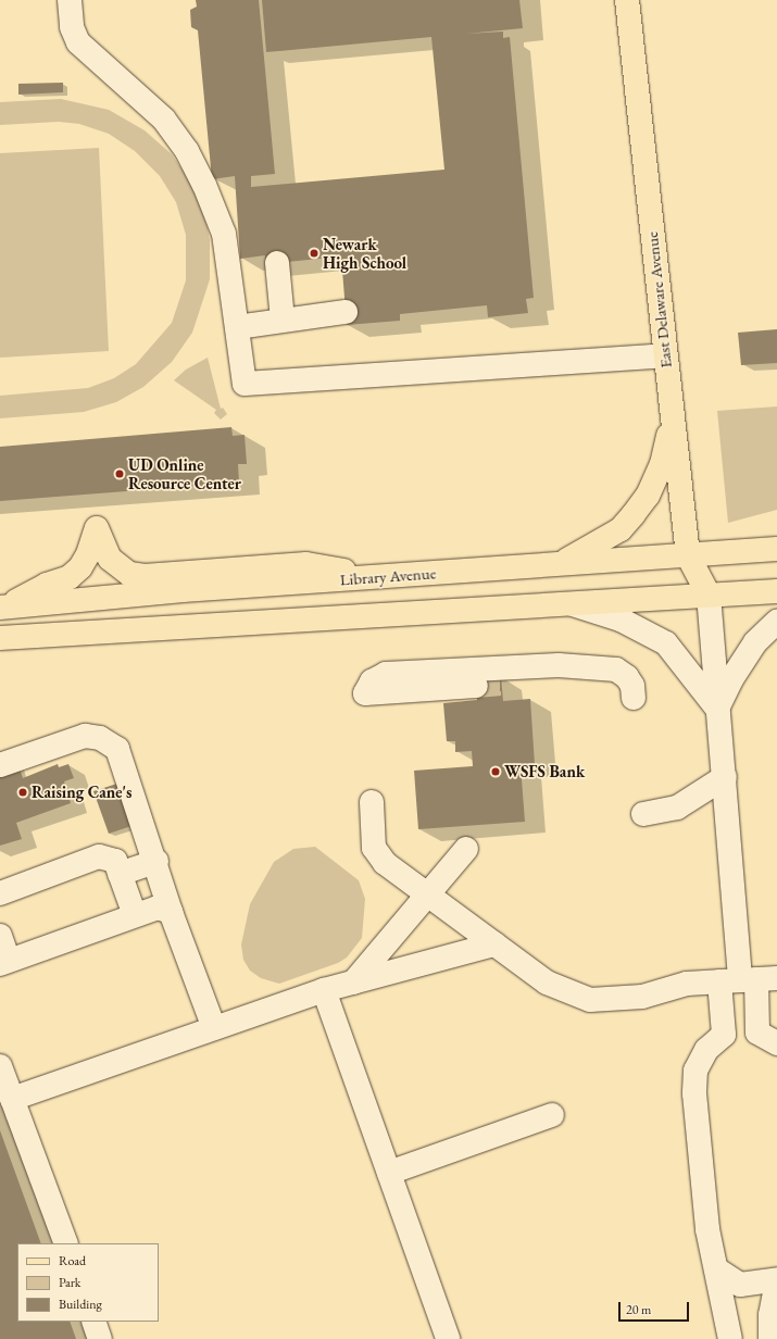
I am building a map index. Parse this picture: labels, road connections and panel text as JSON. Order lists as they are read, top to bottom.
{
  "streets": {
    "main road": ["East Delaware Avenue", "Library Avenue"]
  },
  "crossings": [
    ["East Delaware Avenue", "Library Avenue"]
  ],
  "places": [
    "Newark High School",
    "UD Online Resource Center",
    "WSFS Bank",
    "Raising Cane's"
  ],
  "legend": ["Road", "Park", "Building"],
  "scale_bar": "20 m"
}
